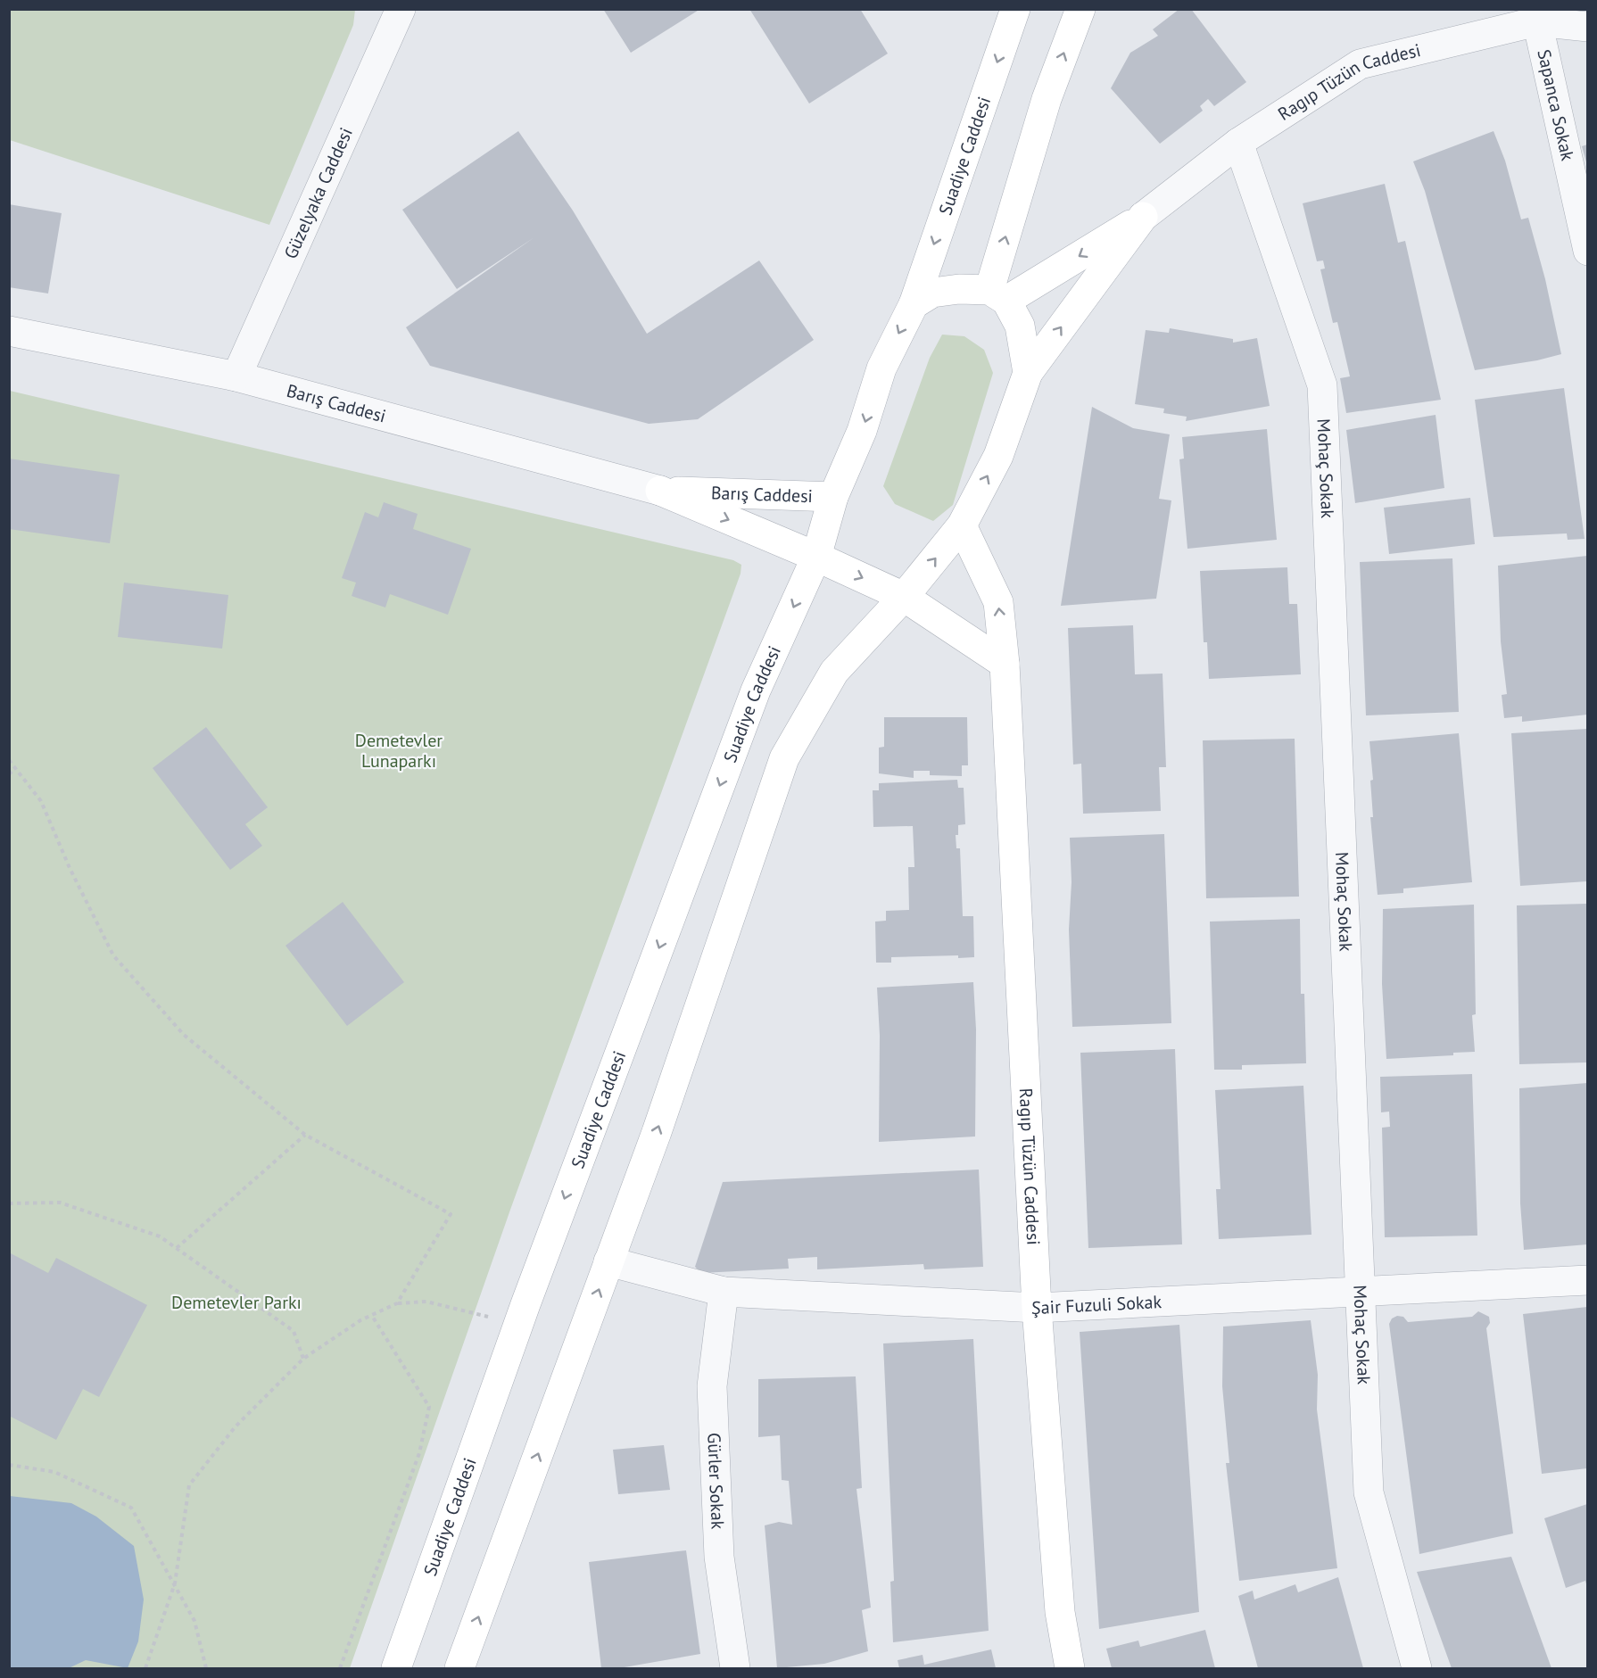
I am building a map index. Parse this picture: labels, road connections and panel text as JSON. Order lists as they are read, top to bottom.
{
  "streets": {
    "main road": ["Ragıp Tüzün Caddesi", "Suadiye Caddesi", "Barış Caddesi"],
    "street": [
      "Sapanca Sokak",
      "Güzelyaka Caddesi",
      "Mohaç Sokak",
      "Şair Fuzuli Sokak",
      "Gürler Sokak"
    ]
  },
  "crossings": [
    ["Ragıp Tüzün Caddesi", "Sapanca Sokak"],
    ["Ragıp Tüzün Caddesi", "Mohaç Sokak"],
    ["Ragıp Tüzün Caddesi", "Şair Fuzuli Sokak"],
    ["Suadiye Caddesi", "Barış Caddesi"],
    ["Güzelyaka Caddesi", "Barış Caddesi"],
    ["Mohaç Sokak", "Şair Fuzuli Sokak"],
    ["Şair Fuzuli Sokak", "Gürler Sokak"]
  ],
  "parks": ["Demetevler Lunaparkı", "Demetevler Parkı"]
}
